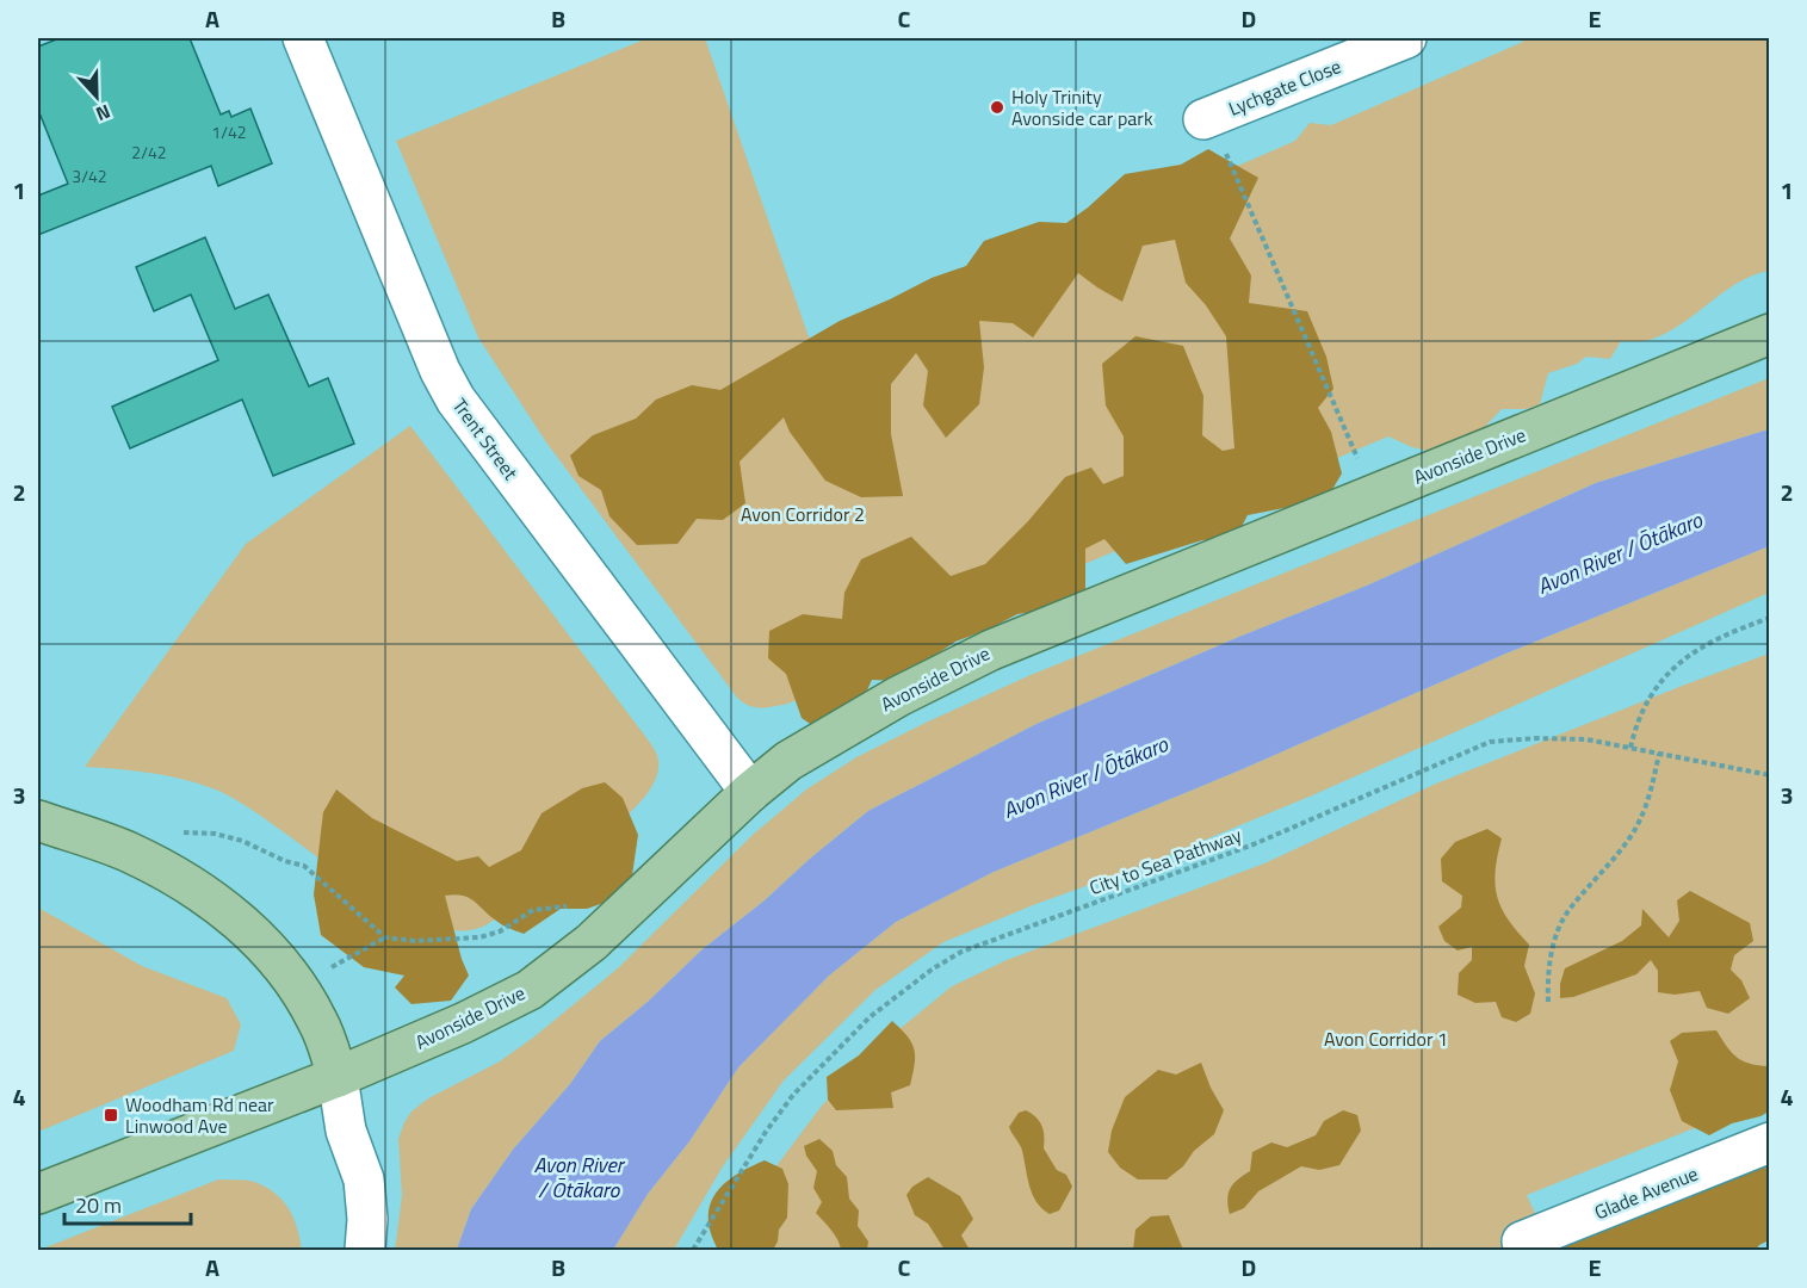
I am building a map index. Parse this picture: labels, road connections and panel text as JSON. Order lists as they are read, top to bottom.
{
  "streets": {
    "main road": ["Avonside Drive"],
    "street": ["Lychgate Close", "Trent Street", "Glade Avenue"],
    "path": ["City to Sea Pathway"]
  },
  "crossings": [
    ["Trent Street", "Avonside Drive"]
  ],
  "water": ["Avon River / Ōtākaro"],
  "parks": ["Avon Corridor 2", "Avon Corridor 1"],
  "places": {
    "other": ["Holy Trinity Avonside car park"],
    "transit": ["Woodham Rd near Linwood Ave"]
  },
  "house_numbers": ["1/42", "2/42", "3/42"],
  "scale_bar": "20 m",
  "north": "bottom",
  "grid": {
    "columns": [
      "A",
      "B",
      "C",
      "D",
      "E"
    ],
    "rows": [
      "1",
      "2",
      "3",
      "4"
    ]
  }
}
